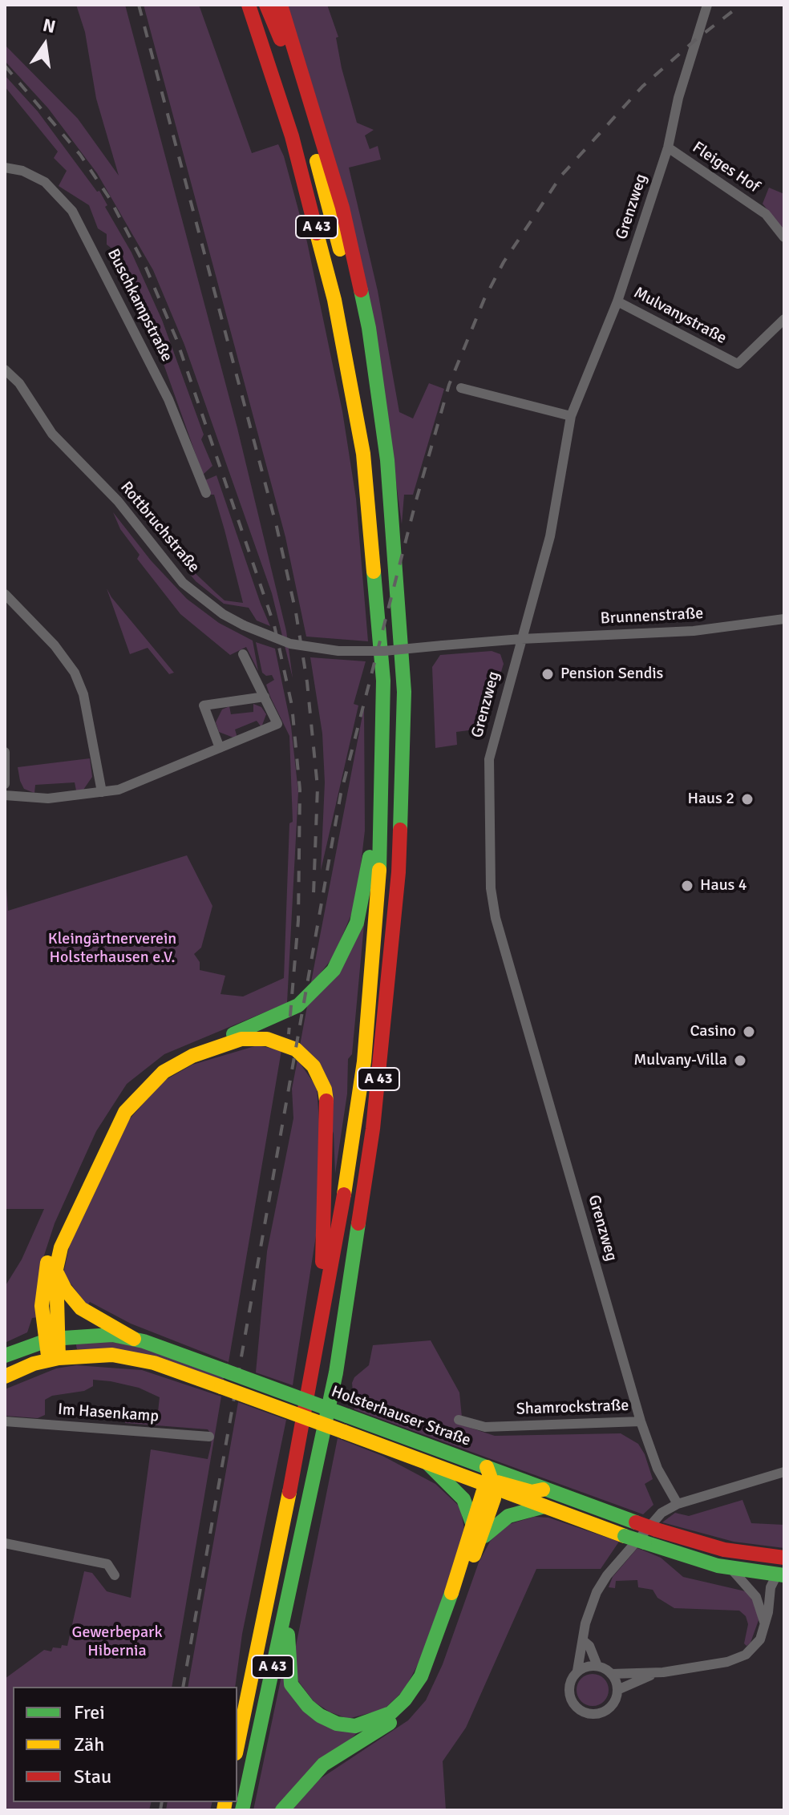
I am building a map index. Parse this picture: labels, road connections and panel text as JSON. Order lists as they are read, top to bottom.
{
  "streets": {
    "main road": ["A 43", "Holsterhauser Straße"],
    "street": [
      "Fleiges Hof",
      "Grenzweg",
      "Buschkampstraße",
      "Mulvanystraße",
      "Rottbruchstraße",
      "Brunnenstraße",
      "Shamrockstraße",
      "Im Hasenkamp"
    ]
  },
  "crossings": [
    ["Fleiges Hof", "Grenzweg"],
    ["Grenzweg", "Mulvanystraße"],
    ["Grenzweg", "Rottbruchstraße"],
    ["Grenzweg", "Brunnenstraße"],
    ["Grenzweg", "Shamrockstraße"],
    ["Rottbruchstraße", "Brunnenstraße"]
  ],
  "parks": ["Kleingärtnerverein Holsterhausen e.V.", "Gewerbepark Hibernia"],
  "places": [
    "Pension Sendis",
    "Haus 2",
    "Haus 4",
    "Casino",
    "Mulvany-Villa"
  ],
  "legend": ["Frei", "Zäh", "Stau"],
  "north": "top"
}
